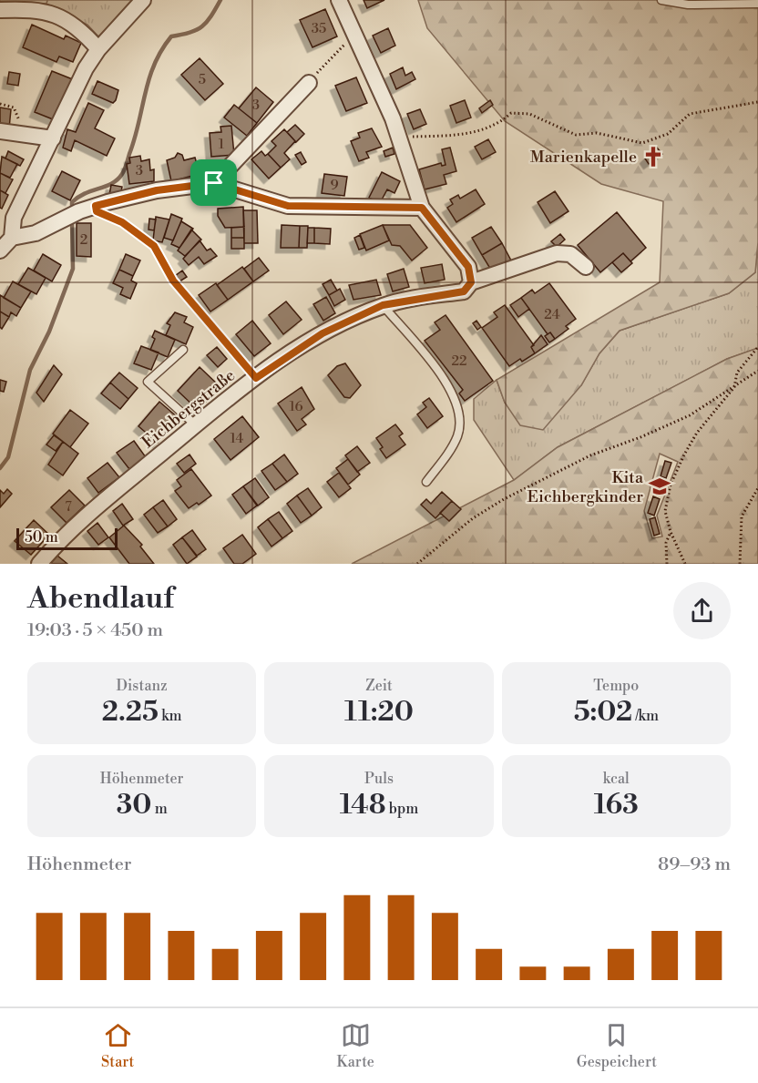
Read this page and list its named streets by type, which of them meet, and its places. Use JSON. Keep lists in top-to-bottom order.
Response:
{
  "streets": {
    "street": ["Eichbergstraße"]
  },
  "places": {
    "church": ["Marienkapelle"],
    "school or university": ["Kita Eichbergkinder"]
  },
  "house_numbers": [
    "35",
    "5",
    "3",
    "1",
    "3",
    "9",
    "2",
    "24",
    "22",
    "16",
    "14",
    "7"
  ],
  "scale_bar": "50 m",
  "page": {
    "scale": "50 m",
    "heading": ["Abendlauf", "19:03 · 5 × 450 m"],
    "stats": [
      ["Distanz", "2.25 km"],
      ["Zeit", "11:20"],
      ["Tempo", "5:02 /km"],
      ["Höhenmeter", "30 m"],
      ["Puls", "148 bpm"],
      ["kcal", "163"]
    ],
    "chart": ["Höhenmeter", "89–93 m"],
    "tabs": ["Start", "Karte", "Gespeichert"]
  }
}
